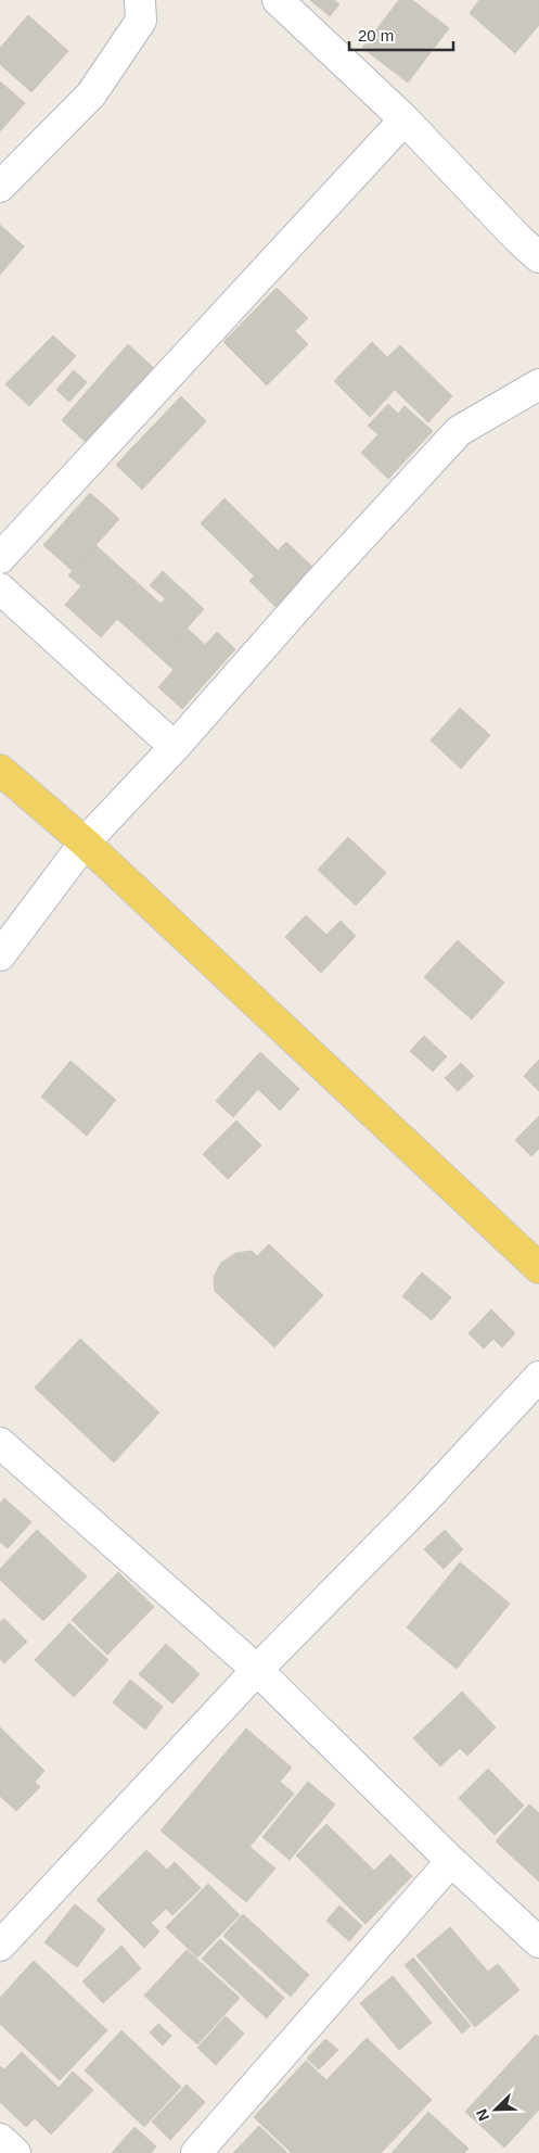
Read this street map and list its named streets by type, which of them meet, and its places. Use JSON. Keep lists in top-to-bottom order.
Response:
{
  "scale_bar": "20 m",
  "north": "bottom left"
}
